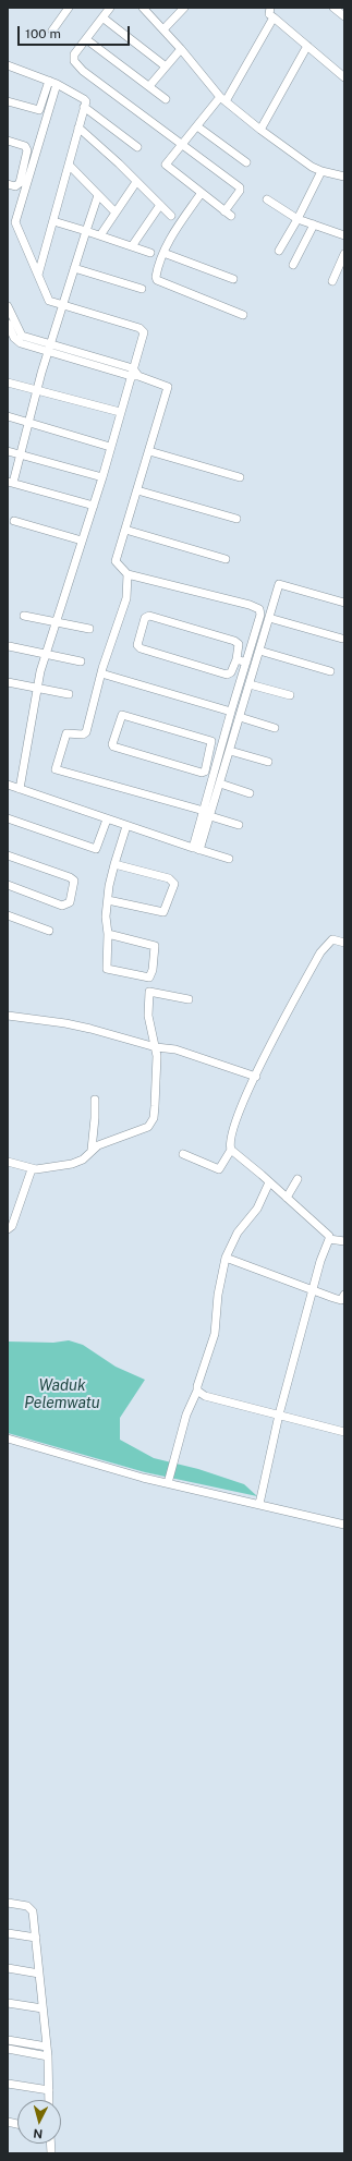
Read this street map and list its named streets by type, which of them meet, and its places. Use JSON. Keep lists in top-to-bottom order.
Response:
{
  "water": ["Waduk Pelemwatu"],
  "scale_bar": "100 m",
  "north": "bottom"
}
